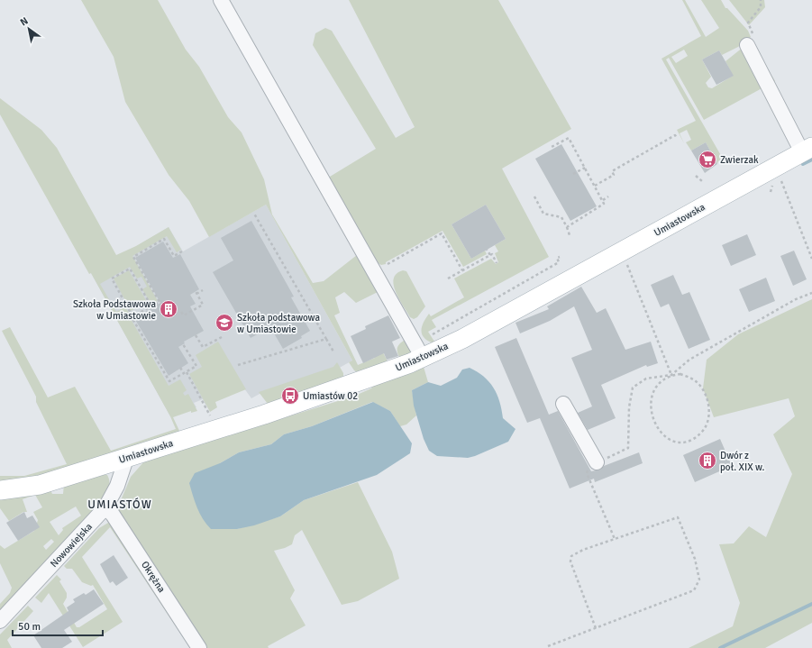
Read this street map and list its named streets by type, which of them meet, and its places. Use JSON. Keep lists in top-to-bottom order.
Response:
{
  "streets": {
    "main road": ["Umiastowska"],
    "street": ["Nowowiejska", "Okrężna"]
  },
  "crossings": [
    ["Umiastowska", "Nowowiejska"],
    ["Nowowiejska", "Okrężna"]
  ],
  "districts": ["UMIASTÓW"],
  "places": {
    "supermarket": ["Zwierzak"],
    "building": ["Szkoła Podstawowa w Umiastowie", "Dwór z poł. XIX w."],
    "school or university": ["Szkoła podstawowa w Umiastowie"],
    "bus stop": ["Umiastów 02"]
  },
  "scale_bar": "50 m",
  "north": "top left"
}
